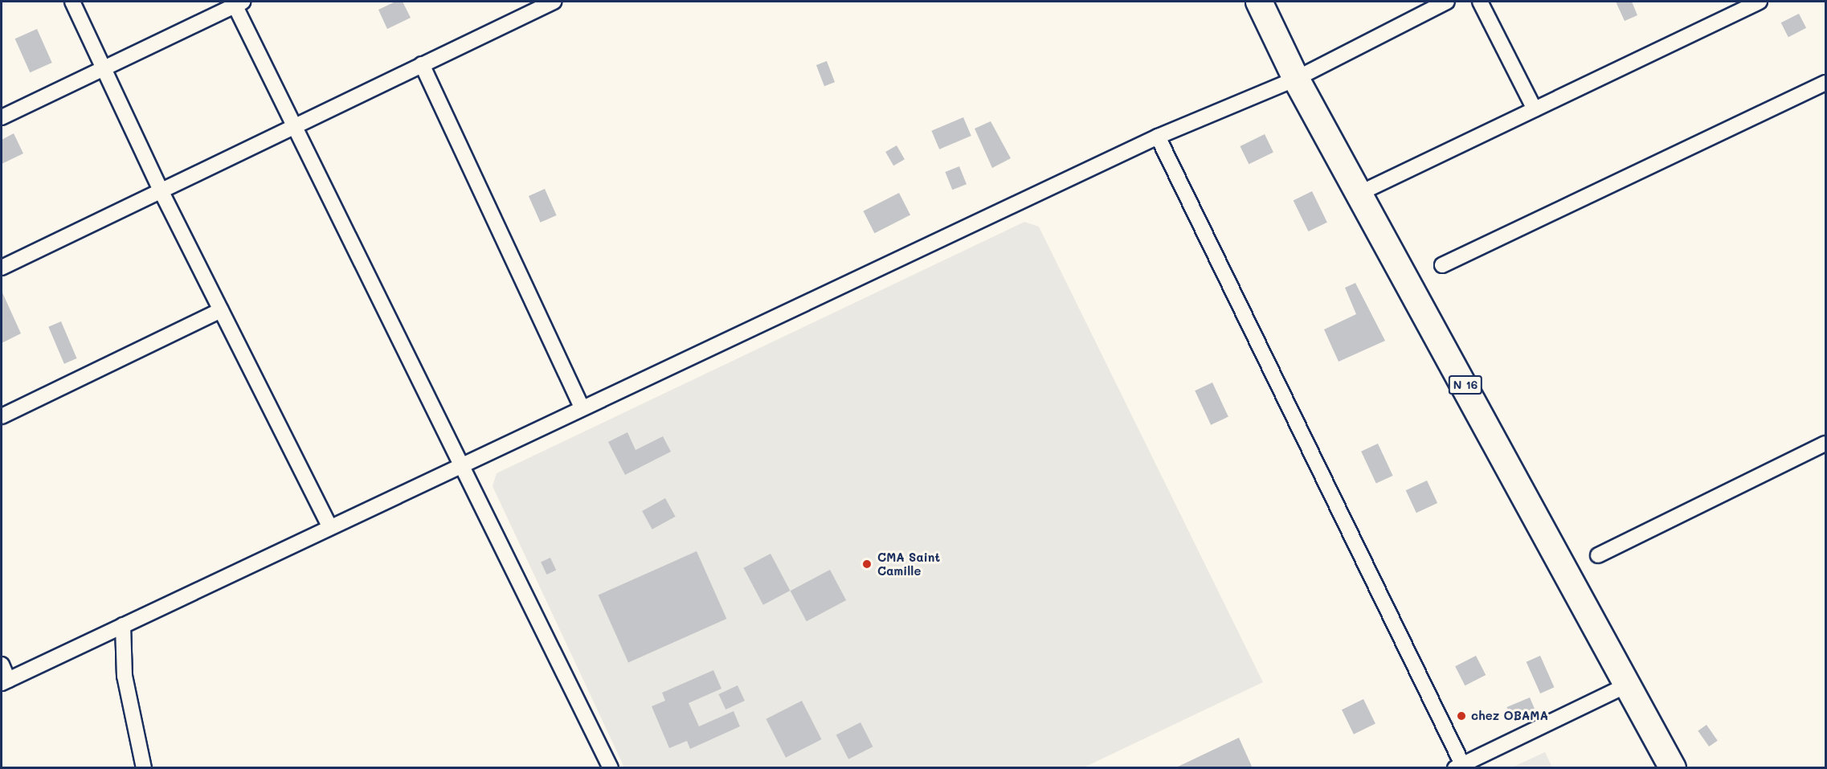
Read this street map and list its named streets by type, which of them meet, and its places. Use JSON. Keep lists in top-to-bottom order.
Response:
{
  "streets": {
    "highway": ["N 16"]
  },
  "places": ["CMA Saint Camille", "chez OBAMA"]
}
